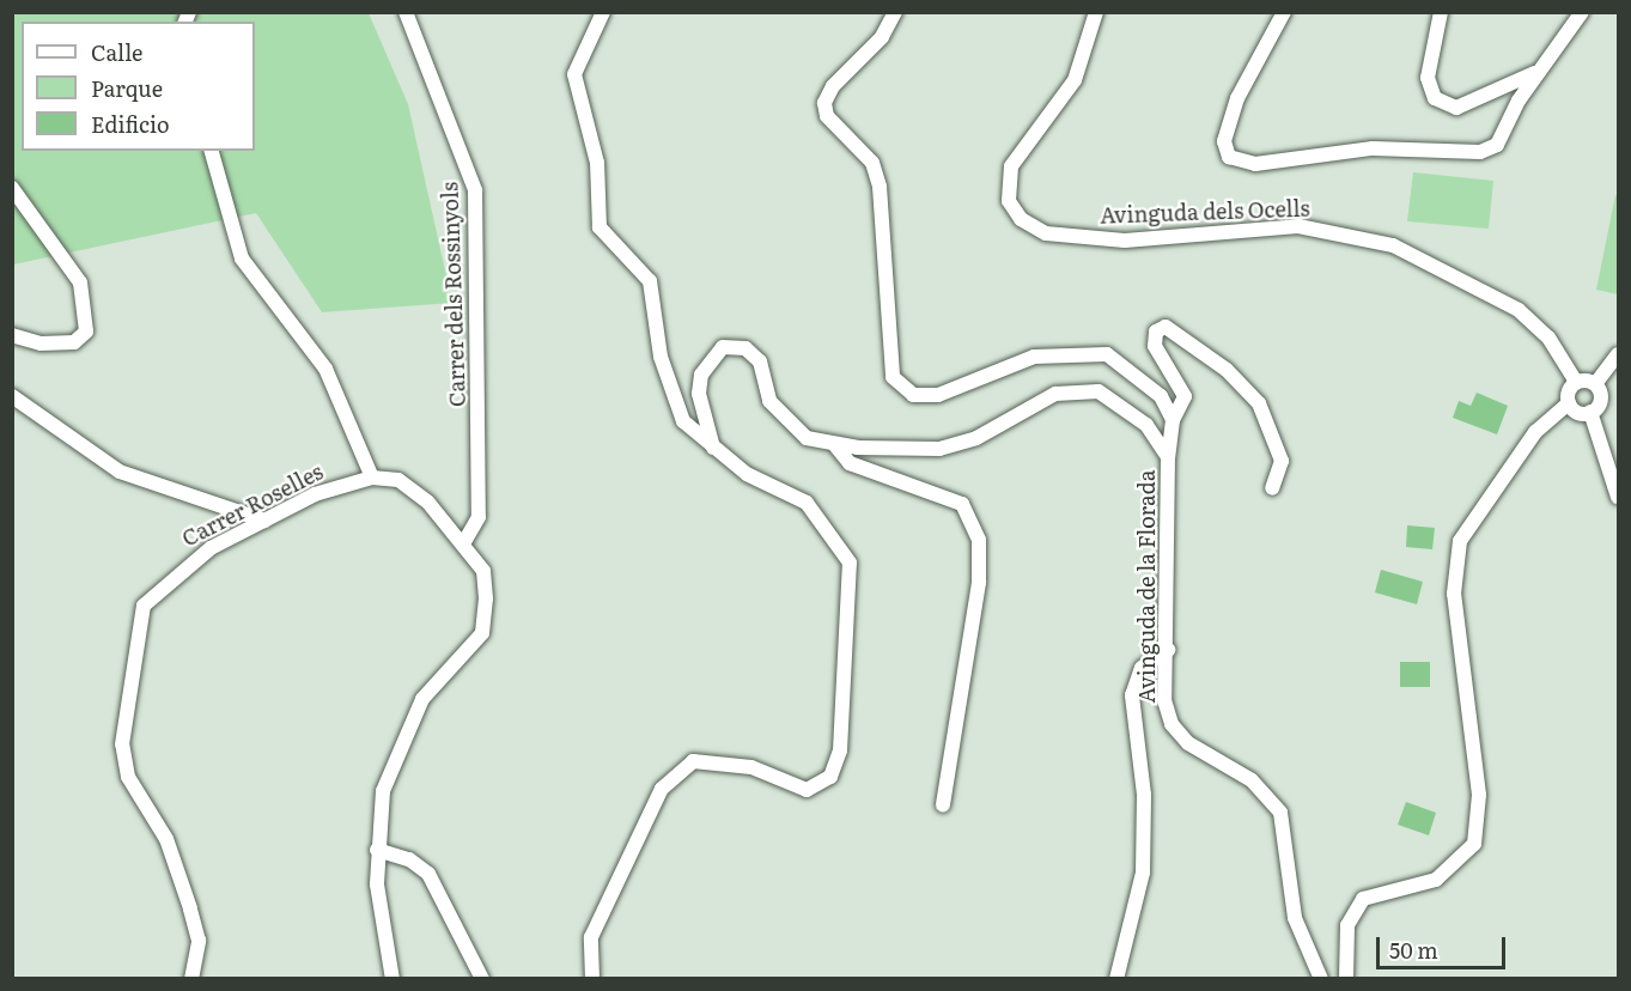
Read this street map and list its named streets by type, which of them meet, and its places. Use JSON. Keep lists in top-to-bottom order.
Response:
{
  "streets": {
    "street": [
      "Avinguda dels Ocells",
      "Carrer dels Rossinyols",
      "Carrer Roselles",
      "Avinguda de la Florada"
    ]
  },
  "legend": ["Calle", "Parque", "Edificio"],
  "scale_bar": "50 m"
}
